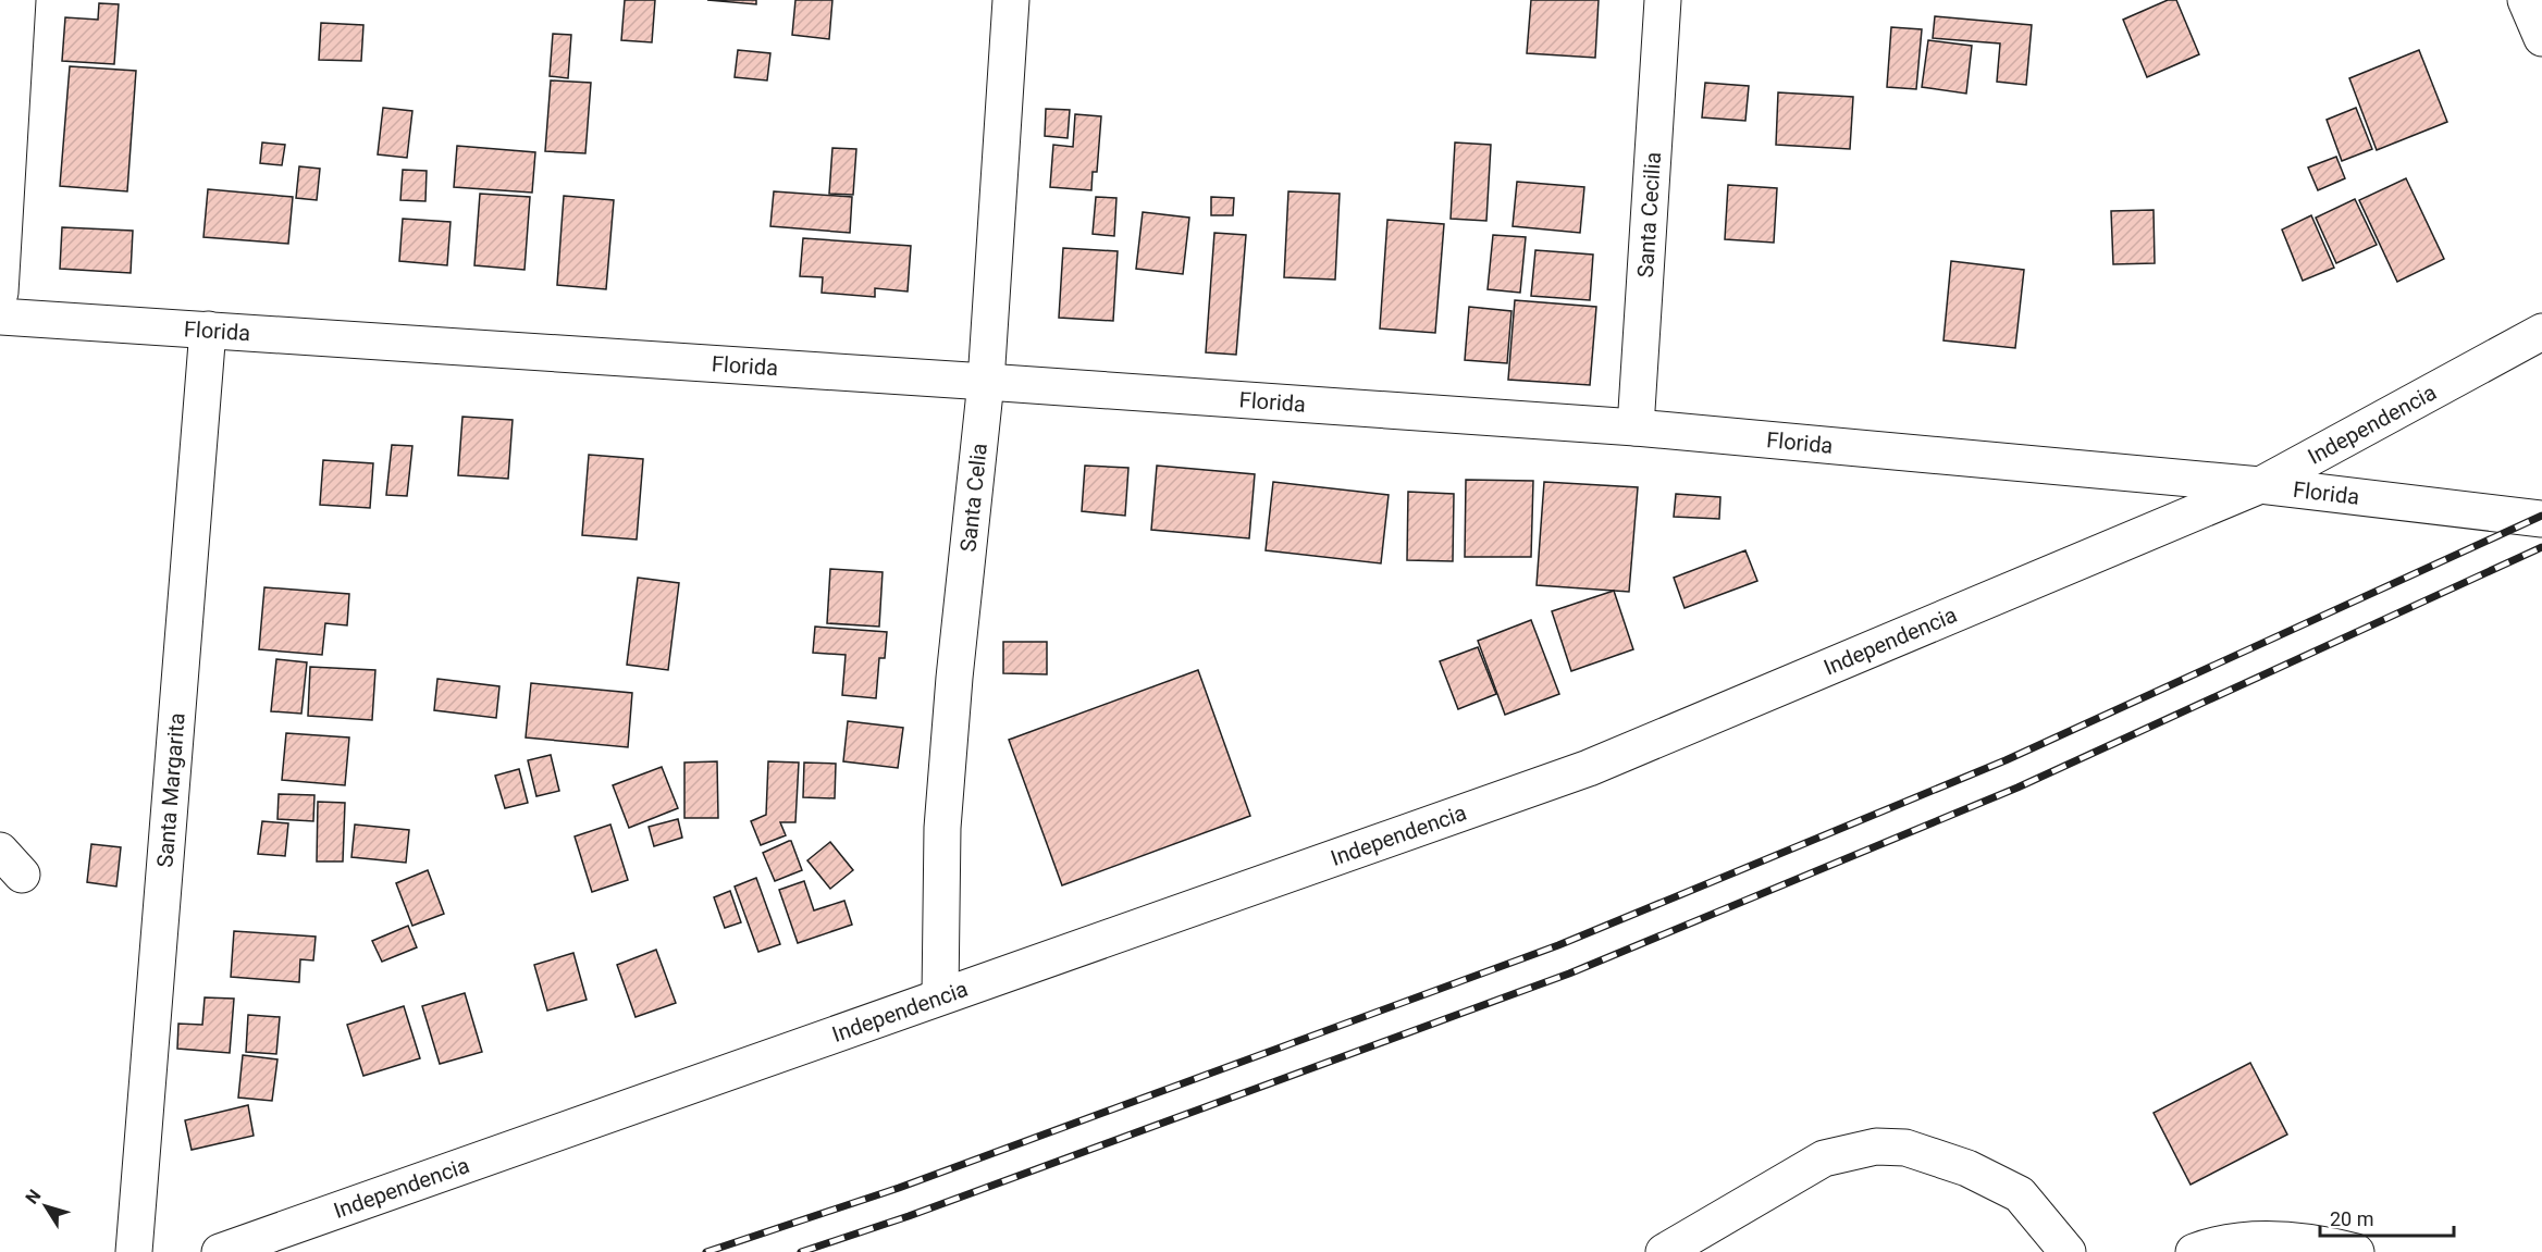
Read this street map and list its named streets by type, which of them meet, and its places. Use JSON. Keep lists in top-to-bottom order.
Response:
{
  "streets": {
    "street": [
      "Santa Cecilia",
      "Florida",
      "Independencia",
      "Santa Celia",
      "Santa Margarita"
    ]
  },
  "crossings": [
    ["Santa Cecilia", "Florida"],
    ["Florida", "Independencia"],
    ["Florida", "Santa Celia"],
    ["Florida", "Santa Margarita"],
    ["Independencia", "Santa Celia"]
  ],
  "scale_bar": "20 m",
  "north": "top left"
}
